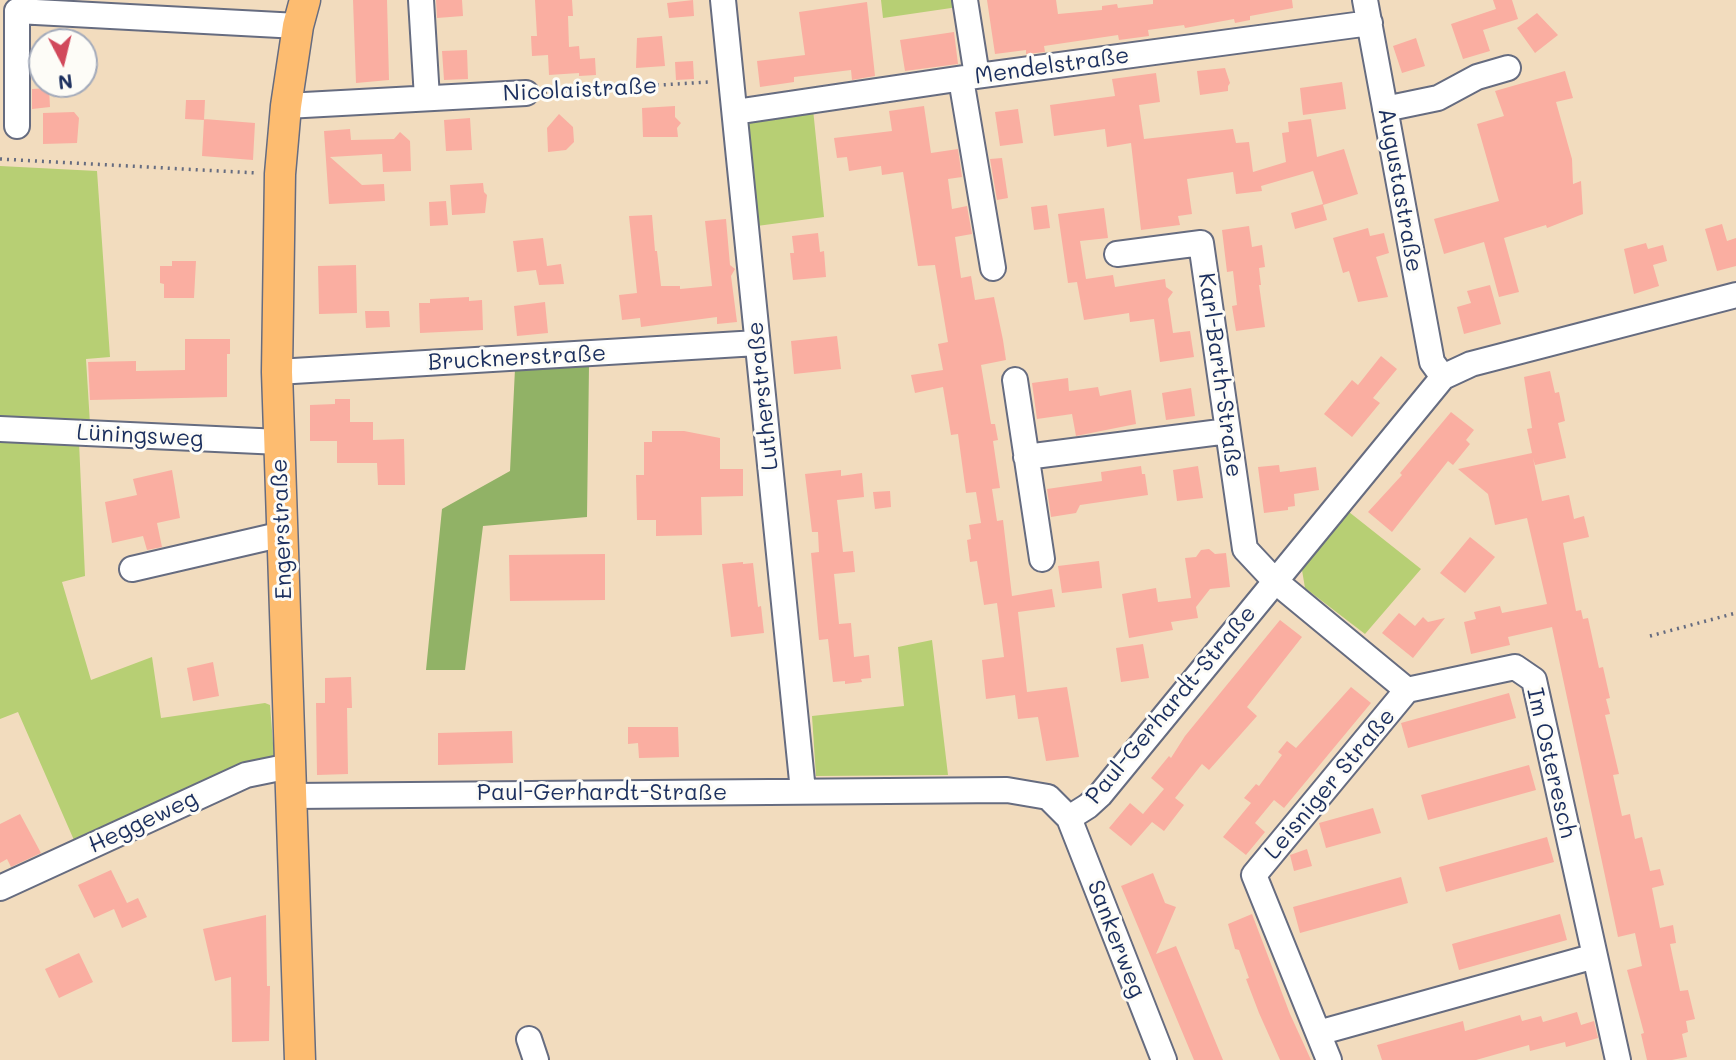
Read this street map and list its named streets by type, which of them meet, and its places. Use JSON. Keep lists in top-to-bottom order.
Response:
{
  "streets": {
    "main road": ["Engerstraße"],
    "street": [
      "Mendelstraße",
      "Nicolaistraße",
      "Augustastraße",
      "Brucknerstraße",
      "Karl-Barth-Straße",
      "Lutherstraße",
      "Lüningsweg",
      "Paul-Gerhardt-Straße",
      "Im Osteresch",
      "Leisniger Straße",
      "Heggeweg",
      "Sankerweg"
    ]
  },
  "crossings": [
    ["Mendelstraße", "Augustastraße"],
    ["Mendelstraße", "Lutherstraße"],
    ["Nicolaistraße", "Lutherstraße"],
    ["Nicolaistraße", "Engerstraße"],
    ["Augustastraße", "Paul-Gerhardt-Straße"],
    ["Brucknerstraße", "Lutherstraße"],
    ["Brucknerstraße", "Engerstraße"],
    ["Karl-Barth-Straße", "Paul-Gerhardt-Straße"],
    ["Lutherstraße", "Paul-Gerhardt-Straße"],
    ["Lüningsweg", "Engerstraße"],
    ["Engerstraße", "Paul-Gerhardt-Straße"],
    ["Engerstraße", "Heggeweg"],
    ["Paul-Gerhardt-Straße", "Sankerweg"],
    ["Im Osteresch", "Leisniger Straße"]
  ],
  "north": "bottom"
}
